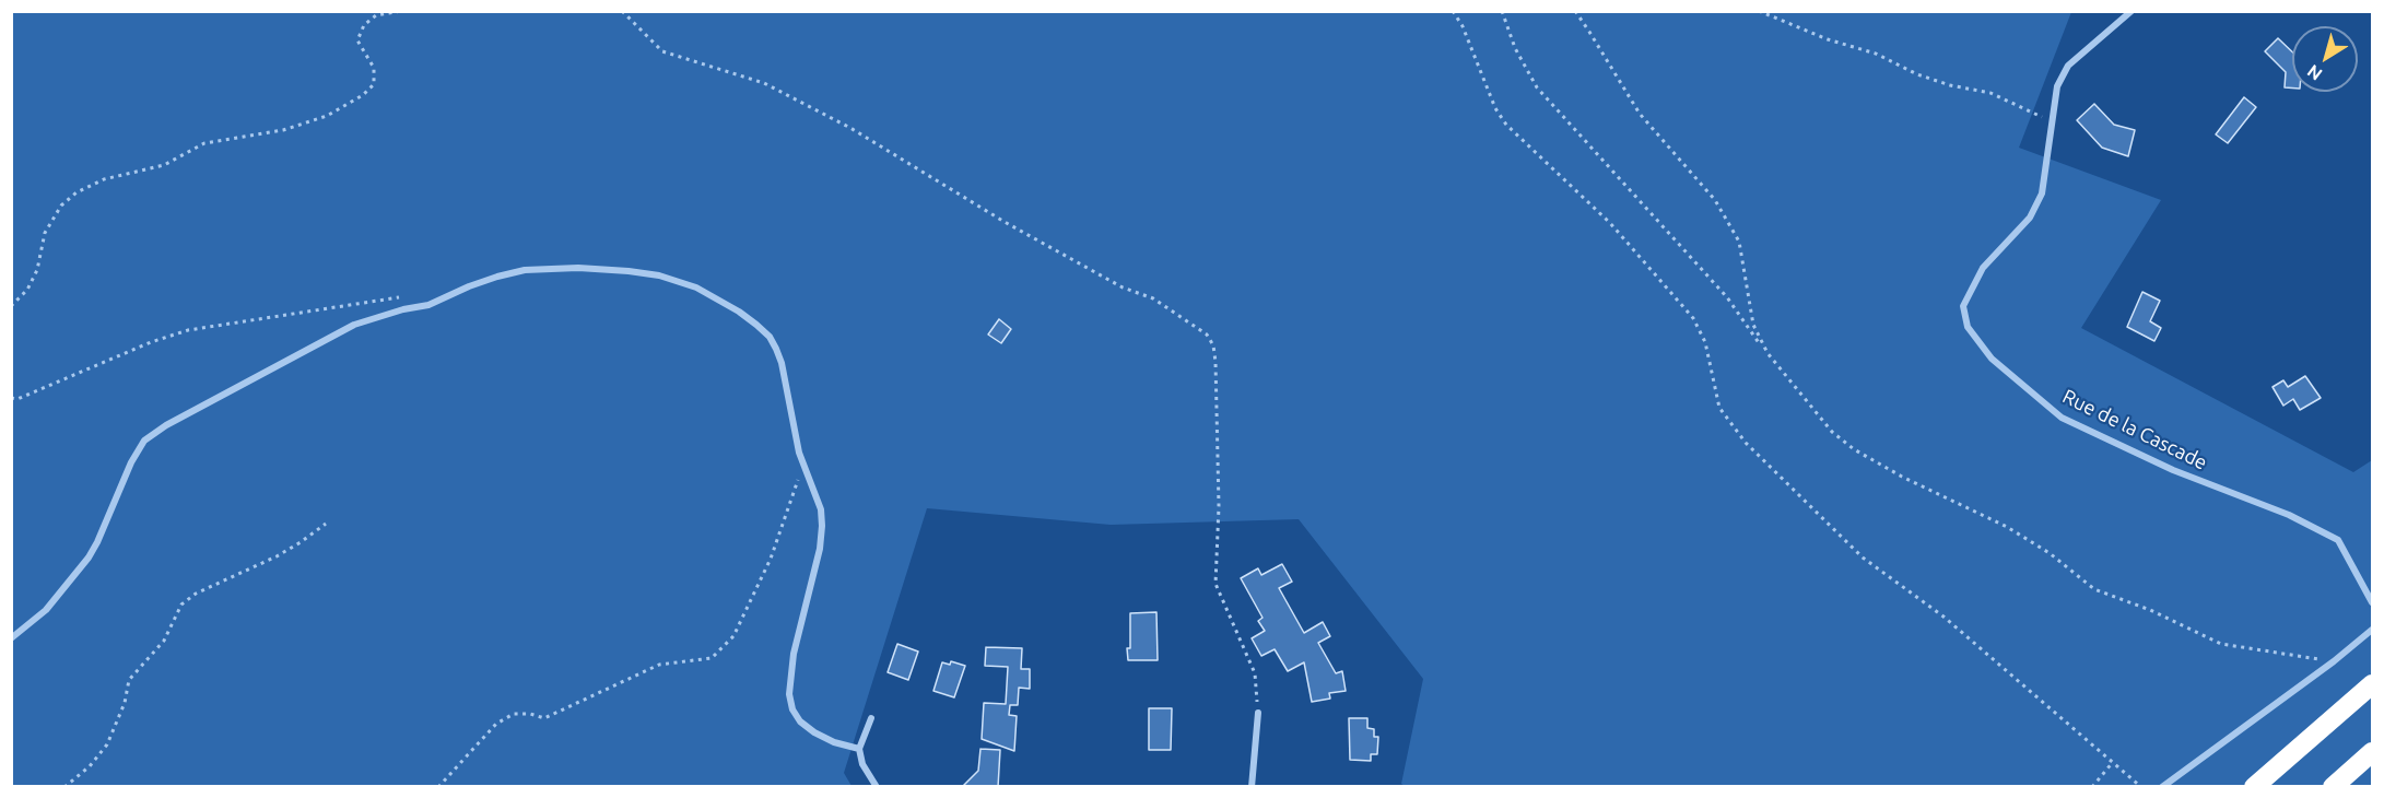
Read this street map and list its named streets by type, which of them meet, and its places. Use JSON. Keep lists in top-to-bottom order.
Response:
{
  "streets": {
    "street": ["Rue de la Cascade"]
  },
  "north": "bottom left"
}
